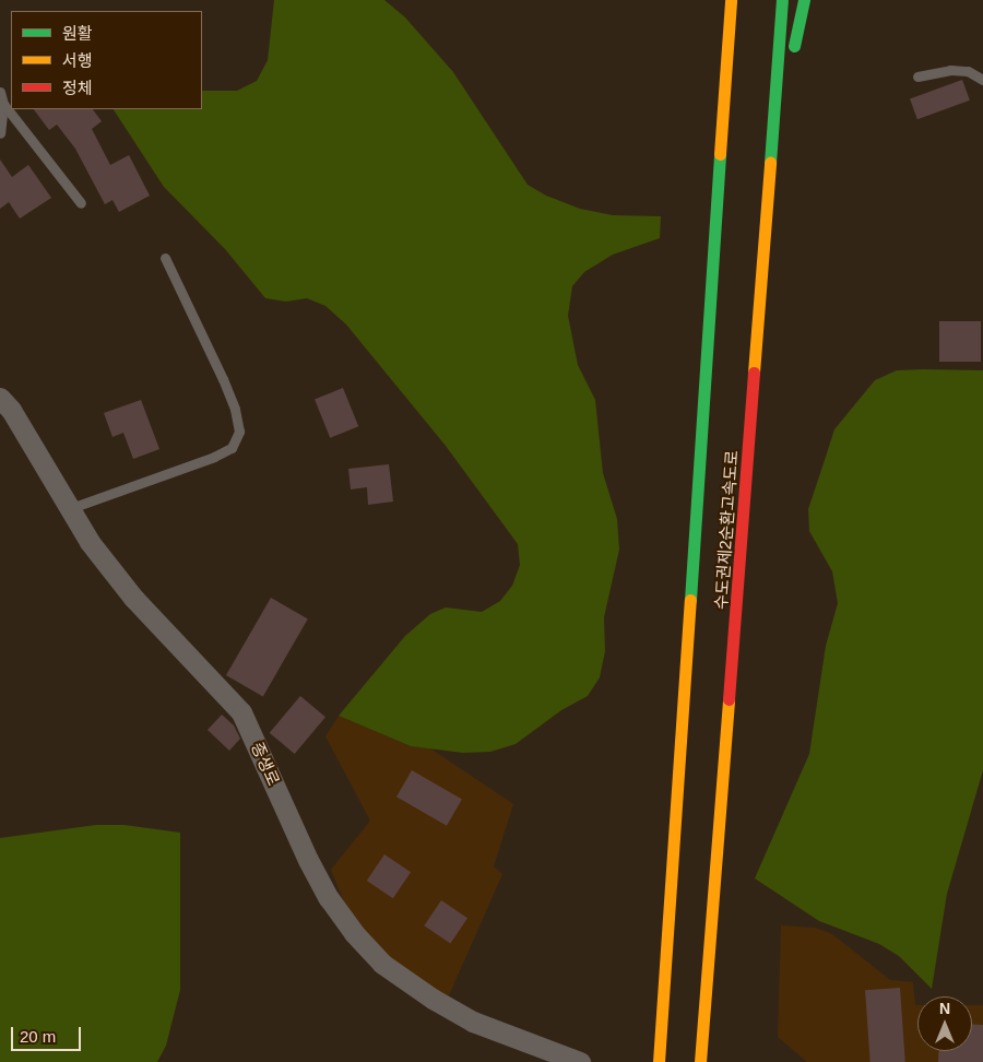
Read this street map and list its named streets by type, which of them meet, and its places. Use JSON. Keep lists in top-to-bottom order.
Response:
{
  "streets": {
    "highway": ["수도권제2순환고속도로"],
    "street": ["종생로"]
  },
  "legend": ["원활", "서행", "정체"],
  "scale_bar": "20 m",
  "north": "top"
}
